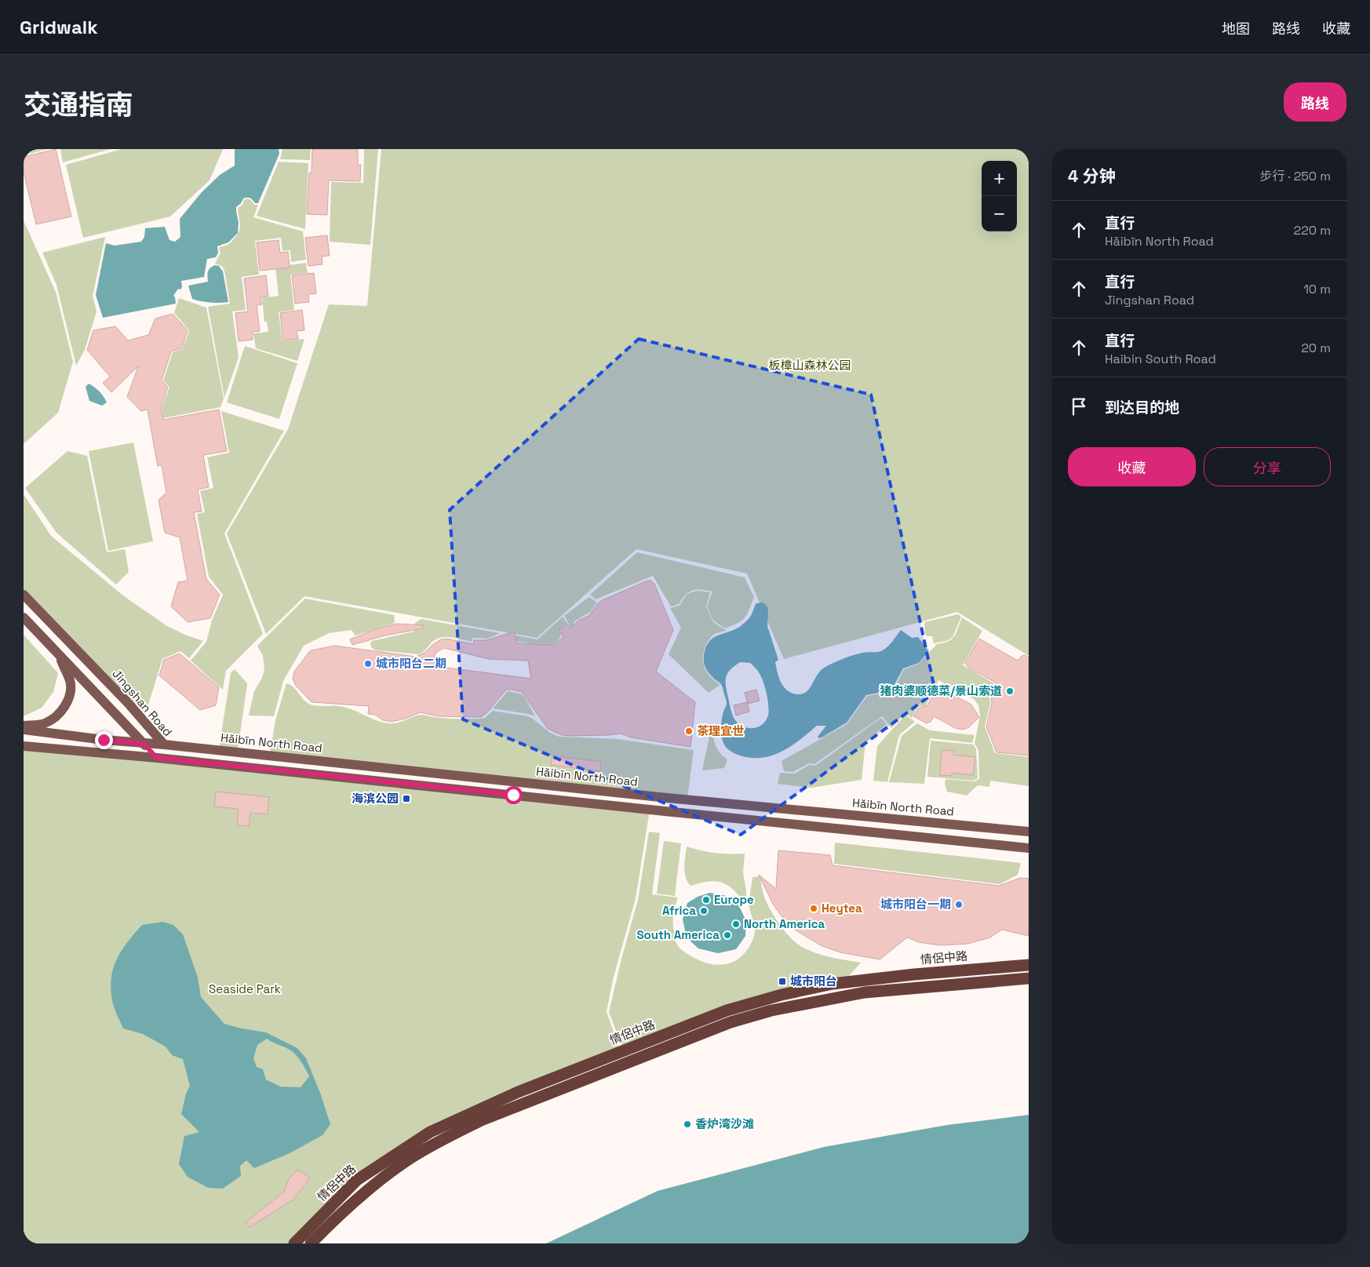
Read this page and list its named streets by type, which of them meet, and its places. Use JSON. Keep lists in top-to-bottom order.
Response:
{
  "streets": {
    "highway": ["情侶中路"],
    "main road": ["Jingshan Road", "Hǎibīn North Road"]
  },
  "crossings": [
    ["Jingshan Road", "Hǎibīn North Road"]
  ],
  "parks": ["板樟山森林公园", "Seaside Park"],
  "places": {
    "other": [
      "城市阳台二期",
      "猪肉婆顺德菜/景山索道",
      "茶理宜世",
      "Europe",
      "城市阳台一期",
      "Heytea",
      "Africa",
      "North America",
      "South America",
      "香炉湾沙滩"
    ],
    "transit": ["海滨公园", "城市阳台"]
  },
  "page": {
    "header": "Gridwalk",
    "nav": ["地图", "路线", "收藏"],
    "title": "交通指南",
    "buttons": [
      "路线",
      ["收藏", "分享"]
    ],
    "heading": ["4 分钟", "步行 · 250 m"],
    "map_buttons": ["+", "−"],
    "list": [
      ["直行", "Hǎibīn North Road", "220 m"],
      ["直行", "Jingshan Road", "10 m"],
      ["直行", "Haibin South Road", "20 m"],
      "到达目的地"
    ]
  }
}
